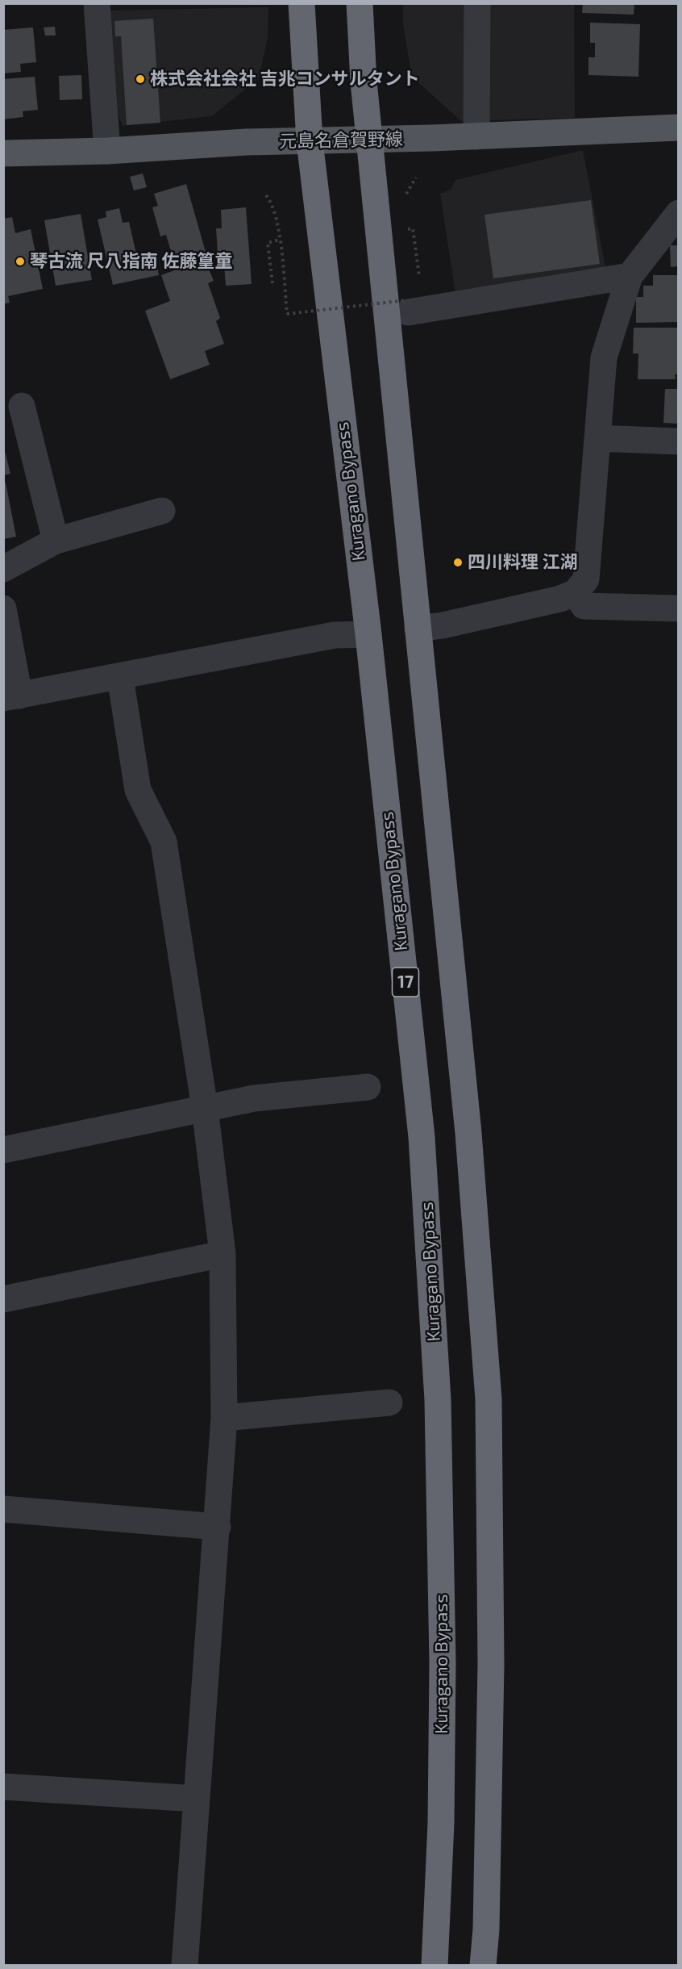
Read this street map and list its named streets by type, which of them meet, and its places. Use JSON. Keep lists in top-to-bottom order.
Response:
{
  "streets": {
    "highway": ["Kuragano Bypass", "17"],
    "main road": ["元島名倉賀野線"]
  },
  "crossings": [
    ["元島名倉賀野線", "Kuragano Bypass"]
  ],
  "places": ["株式会社会社 吉兆コンサルタント", "琴古流 尺八指南 佐藤篁童", "四川料理 江湖"]
}
